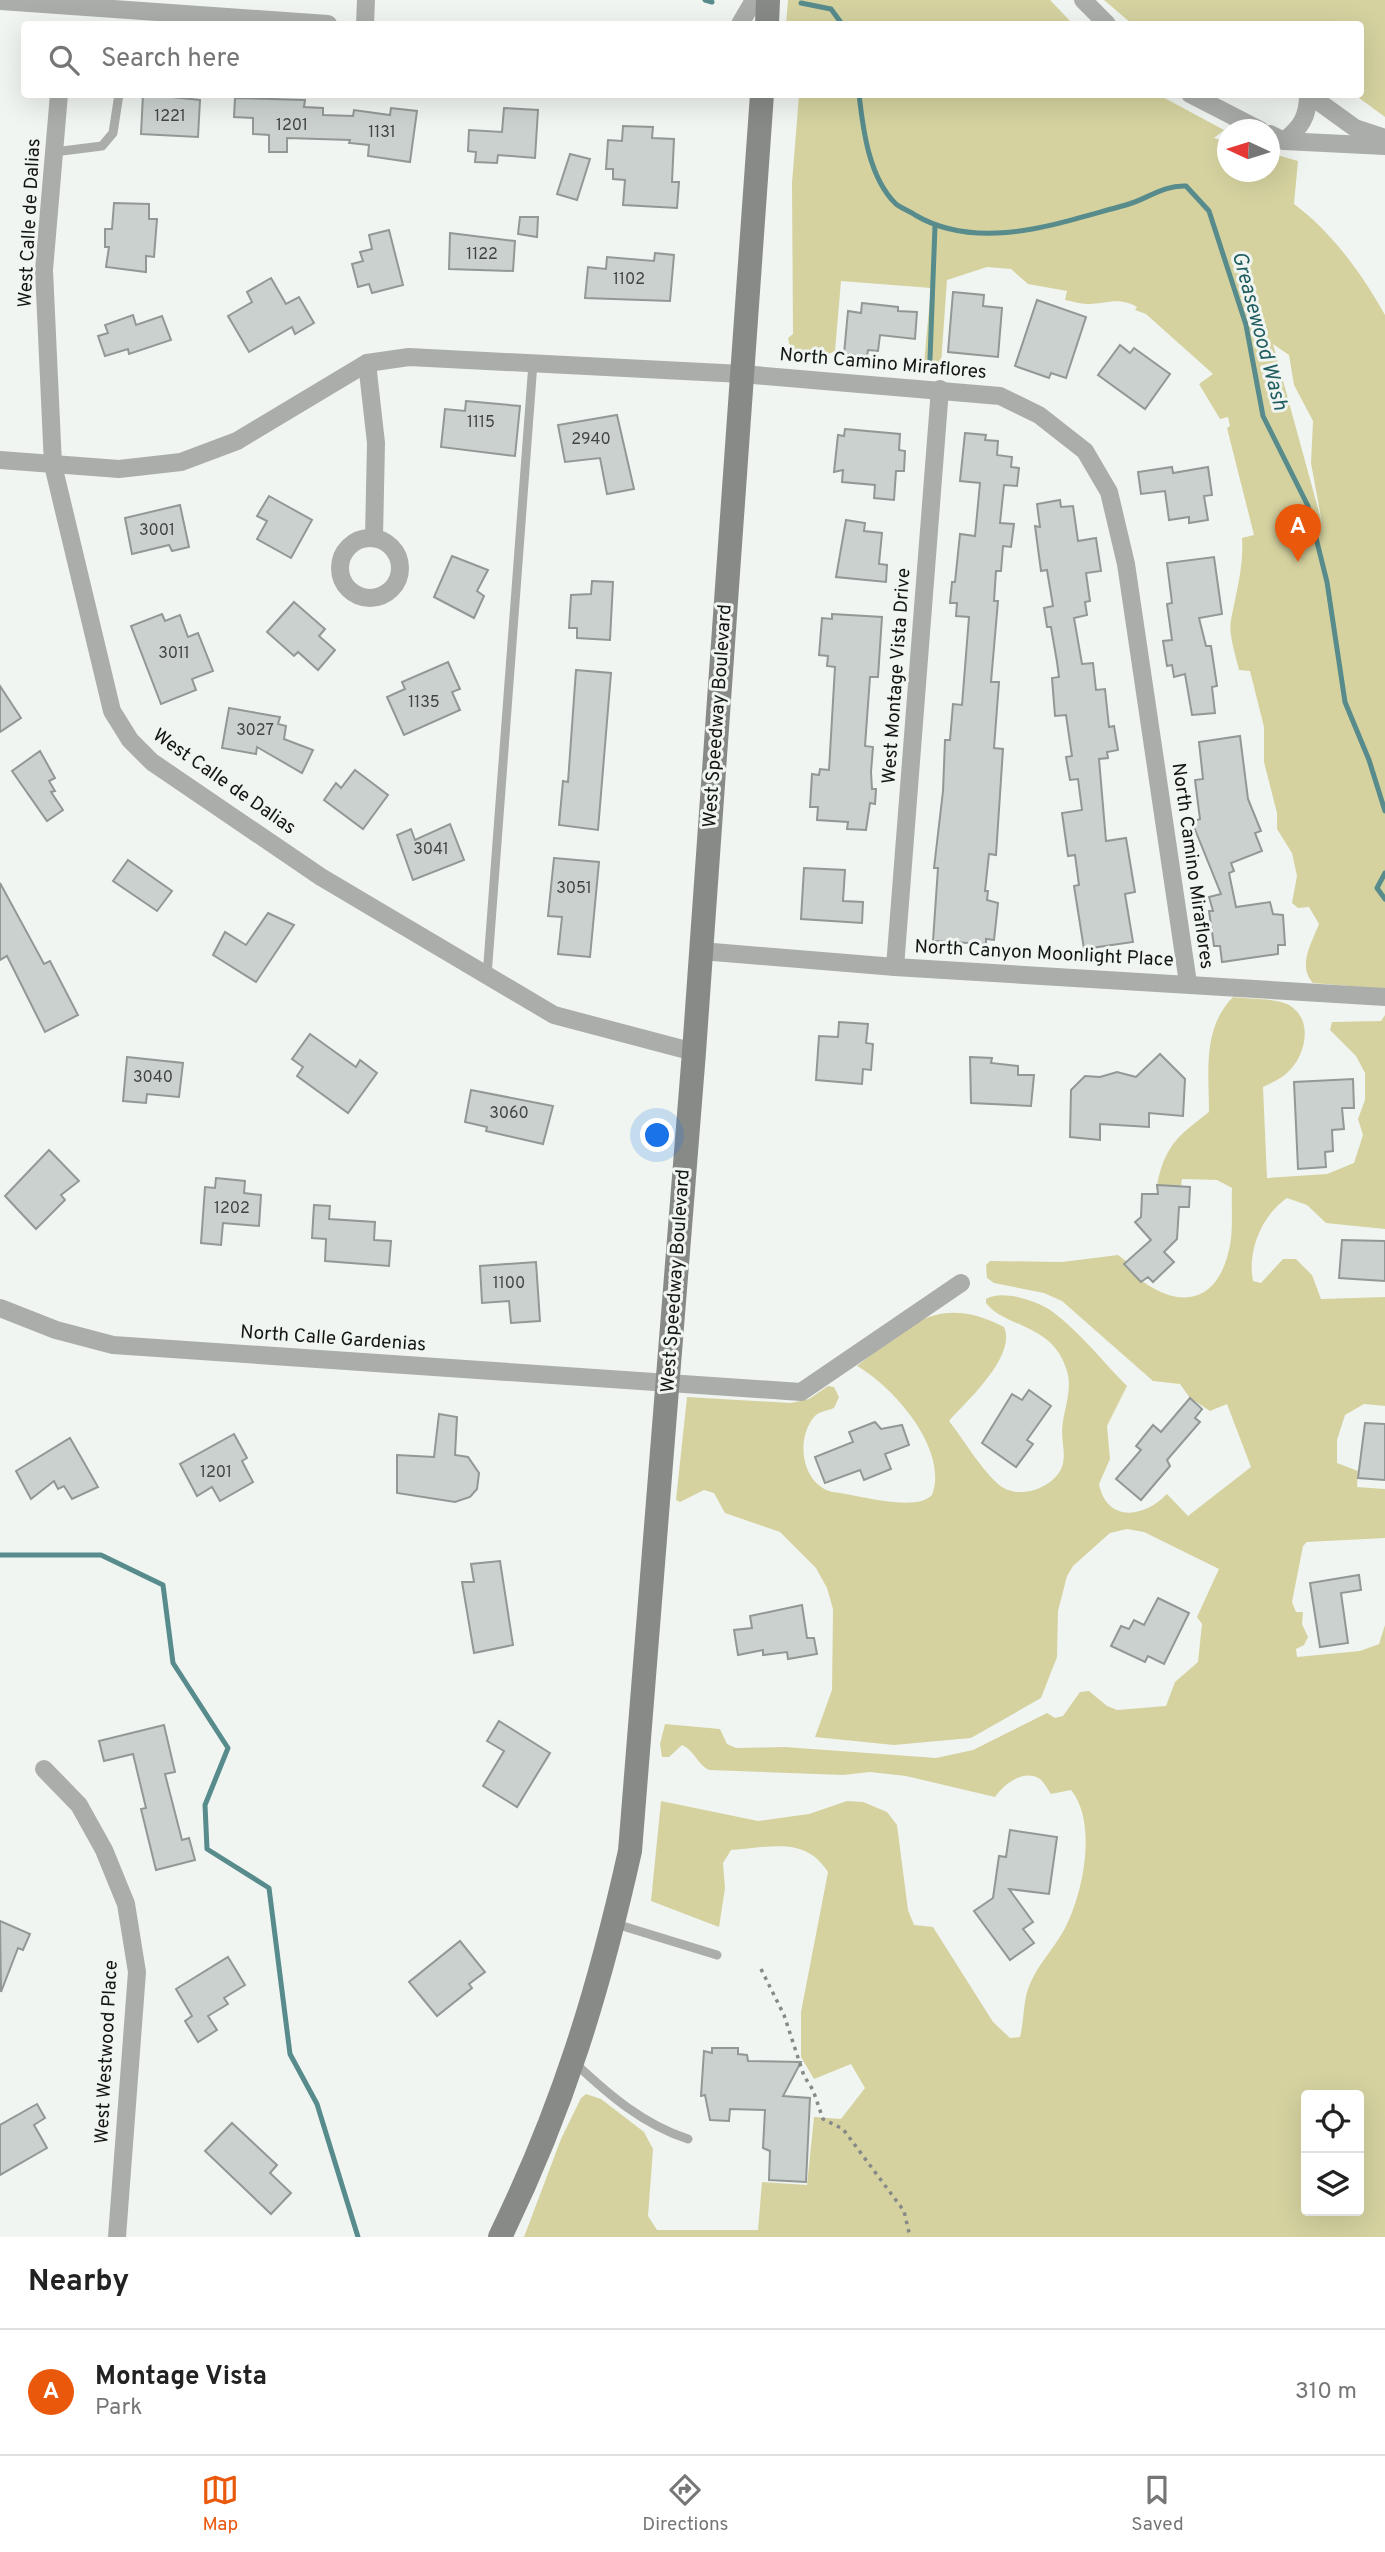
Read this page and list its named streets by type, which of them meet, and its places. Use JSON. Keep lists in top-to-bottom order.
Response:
{
  "streets": {
    "main road": ["West Speedway Boulevard"],
    "street": [
      "West Calle de Dalias",
      "North Camino Miraflores",
      "West Montage Vista Drive",
      "North Canyon Moonlight Place",
      "North Calle Gardenias",
      "West Westwood Place"
    ]
  },
  "crossings": [
    ["West Calle de Dalias", "North Camino Miraflores"],
    ["West Calle de Dalias", "West Speedway Boulevard"],
    ["North Camino Miraflores", "West Montage Vista Drive"],
    ["North Camino Miraflores", "West Speedway Boulevard"],
    ["North Camino Miraflores", "North Canyon Moonlight Place"],
    ["West Montage Vista Drive", "North Canyon Moonlight Place"],
    ["West Speedway Boulevard", "North Canyon Moonlight Place"],
    ["West Speedway Boulevard", "North Calle Gardenias"]
  ],
  "water": ["Greasewood Wash"],
  "house_numbers": [
    "1221",
    "1201",
    "1131",
    "1122",
    "1102",
    "1115",
    "2940",
    "3001",
    "3011",
    "1135",
    "3027",
    "3041",
    "3051",
    "3040",
    "3060",
    "1202",
    "1100",
    "1201"
  ],
  "north": "left",
  "page": {
    "search": "Search here",
    "pins": "A",
    "heading": "Nearby",
    "list": [
      {
        "mark": "A",
        "name": "Montage Vista",
        "note": "Park",
        "value": "310 m"
      }
    ],
    "nav": ["Map", "Directions", "Saved"]
  }
}
